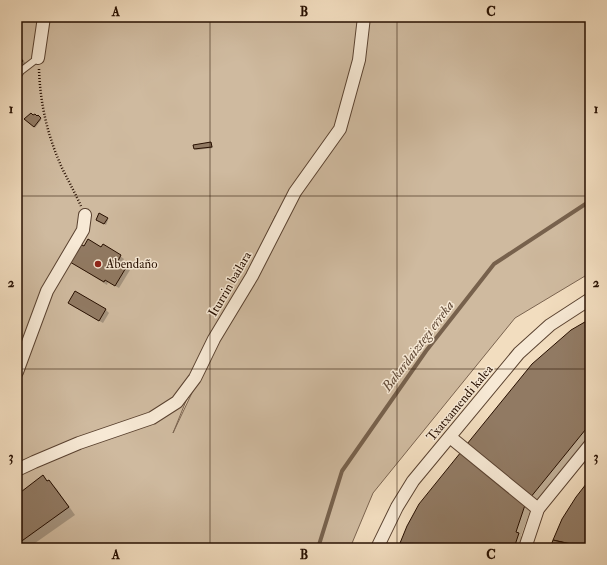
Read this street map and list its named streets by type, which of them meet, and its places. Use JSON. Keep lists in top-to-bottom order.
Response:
{
  "streets": {
    "street": ["Iturrin bailara", "Txatxamendi kalea"]
  },
  "water": ["Bakardaiztegi erreka"],
  "places": ["Abendaño"],
  "grid": {
    "columns": ["A", "B", "C"],
    "rows": ["1", "2", "3"]
  }
}
